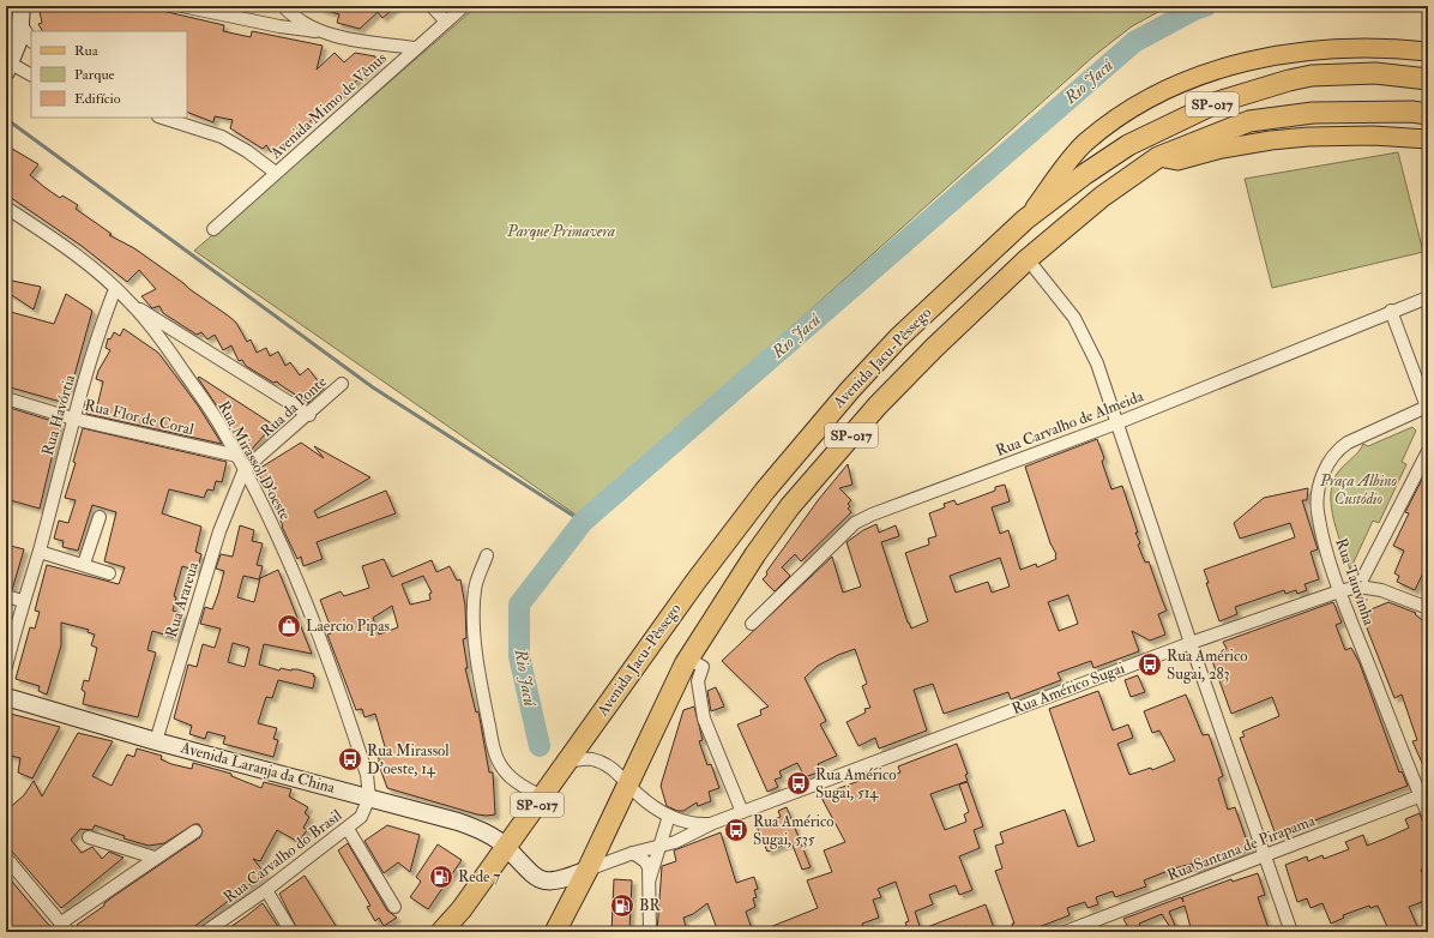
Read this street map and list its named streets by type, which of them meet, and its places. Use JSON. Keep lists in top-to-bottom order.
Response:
{
  "streets": {
    "highway": ["SP-017", "Avenida Jacu-Pêssego"],
    "street": [
      "Avenida Mimo de Vênus",
      "Rua da Ponte",
      "Rua Havórtia",
      "Rua Flor de Coral",
      "Rua Carvalho de Almeida",
      "Rua Mirassol D'oeste",
      "Rua Taiuvinha",
      "Rua Arareua",
      "Rua Américo Sugai",
      "Avenida Laranja da China",
      "Rua Santana de Pirapama",
      "Rua Carvalho do Brasil"
    ]
  },
  "crossings": [
    ["Avenida Jacu-Pêssego", "Rua Américo Sugai"],
    ["Avenida Jacu-Pêssego", "Avenida Laranja da China"],
    ["Rua da Ponte", "Rua Mirassol D'oeste"],
    ["Rua da Ponte", "Rua Arareua"],
    ["Rua Havórtia", "Rua Flor de Coral"],
    ["Rua Havórtia", "Rua Mirassol D'oeste"],
    ["Rua Flor de Coral", "Rua Mirassol D'oeste"],
    ["Rua Mirassol D'oeste", "Rua Arareua"],
    ["Rua Mirassol D'oeste", "Avenida Laranja da China"],
    ["Rua Mirassol D'oeste", "Rua Carvalho do Brasil"],
    ["Rua Taiuvinha", "Rua Américo Sugai"],
    ["Rua Taiuvinha", "Rua Santana de Pirapama"],
    ["Rua Arareua", "Avenida Laranja da China"],
    ["Rua Américo Sugai", "Avenida Laranja da China"],
    ["Avenida Laranja da China", "Rua Carvalho do Brasil"]
  ],
  "water": ["Rio Jacú"],
  "parks": ["Parque Primavera", "Praça Albino Custódio"],
  "places": {
    "shop": ["Laercio Pipas"],
    "bus stop": [
      "Rua Américo Sugai, 283",
      "Rua Mirassol D'oeste, 14",
      "Rua Américo Sugai, 514",
      "Rua Américo Sugai, 535"
    ],
    "fuel station": ["Rede 7", "BR"]
  },
  "legend": ["Rua", "Parque", "Edifício"]
}
